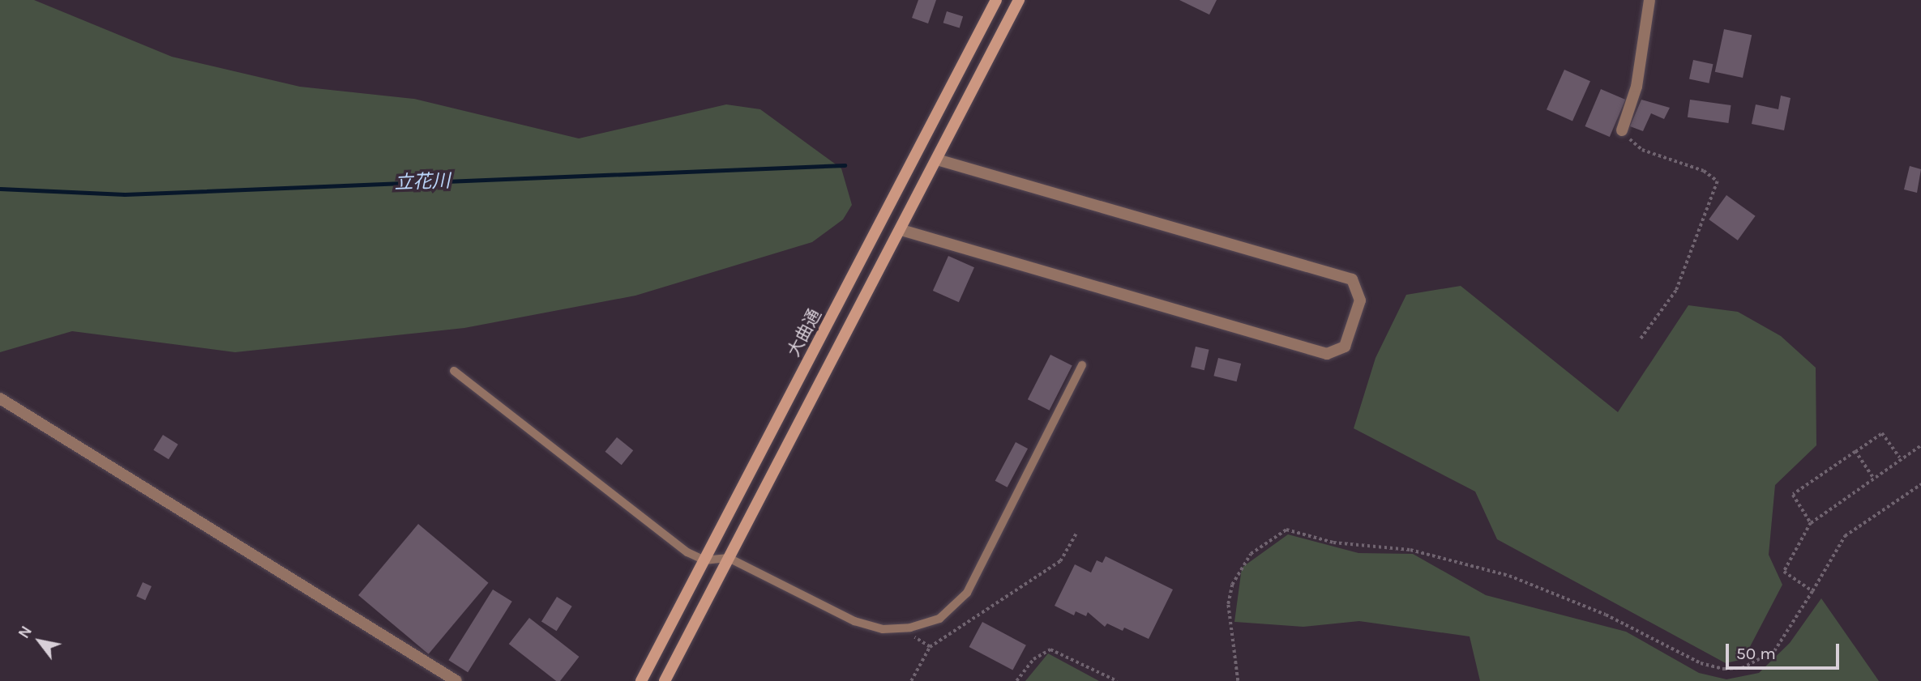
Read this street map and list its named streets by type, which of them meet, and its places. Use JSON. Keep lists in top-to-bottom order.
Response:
{
  "streets": {
    "main road": ["大曲通"]
  },
  "water": ["立花川"],
  "scale_bar": "50 m",
  "north": "top left"
}
